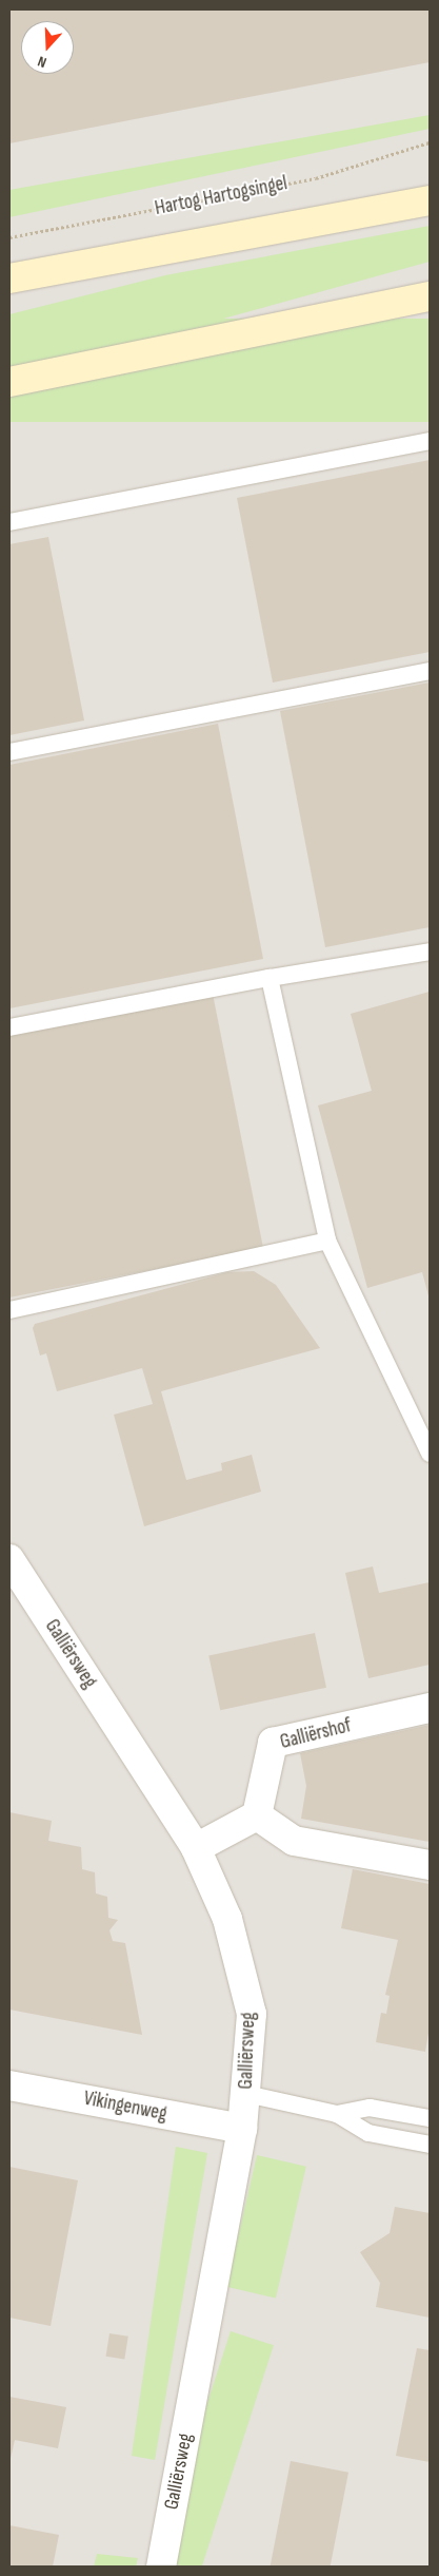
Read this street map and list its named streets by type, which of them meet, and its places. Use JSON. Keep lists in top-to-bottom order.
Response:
{
  "streets": {
    "street": [
      "Hartog Hartogsingel",
      "Galliërsweg",
      "Galliërshof",
      "Vikingenweg"
    ]
  },
  "crossings": [
    ["Galliërsweg", "Vikingenweg"]
  ],
  "north": "bottom"
}
